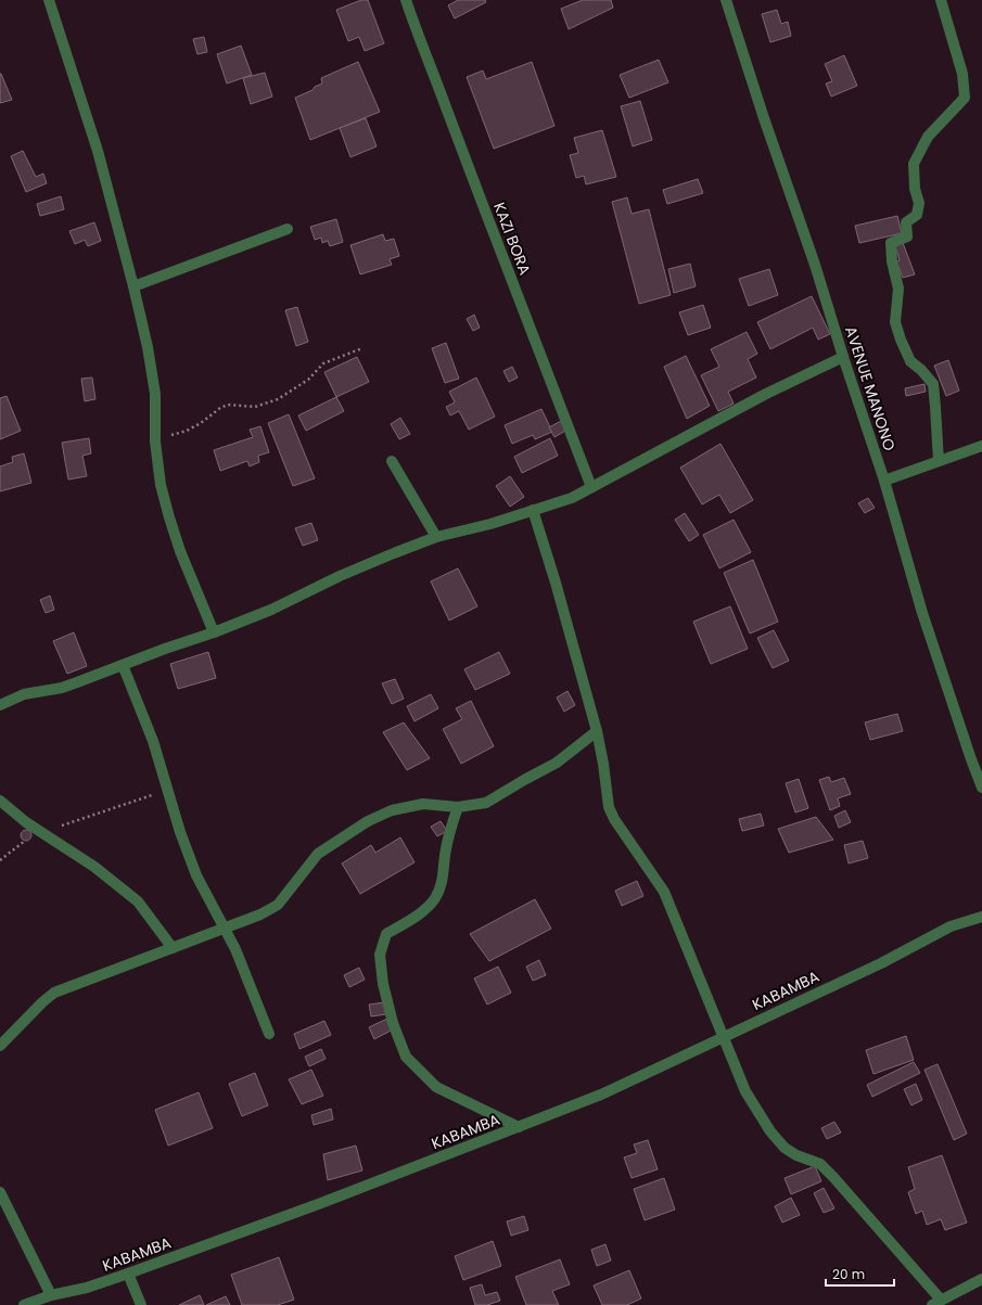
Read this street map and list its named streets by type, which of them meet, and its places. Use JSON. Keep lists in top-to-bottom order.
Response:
{
  "streets": {
    "street": ["KAZI BORA", "AVENUE MANONO", "KABAMBA"]
  },
  "scale_bar": "20 m"
}
